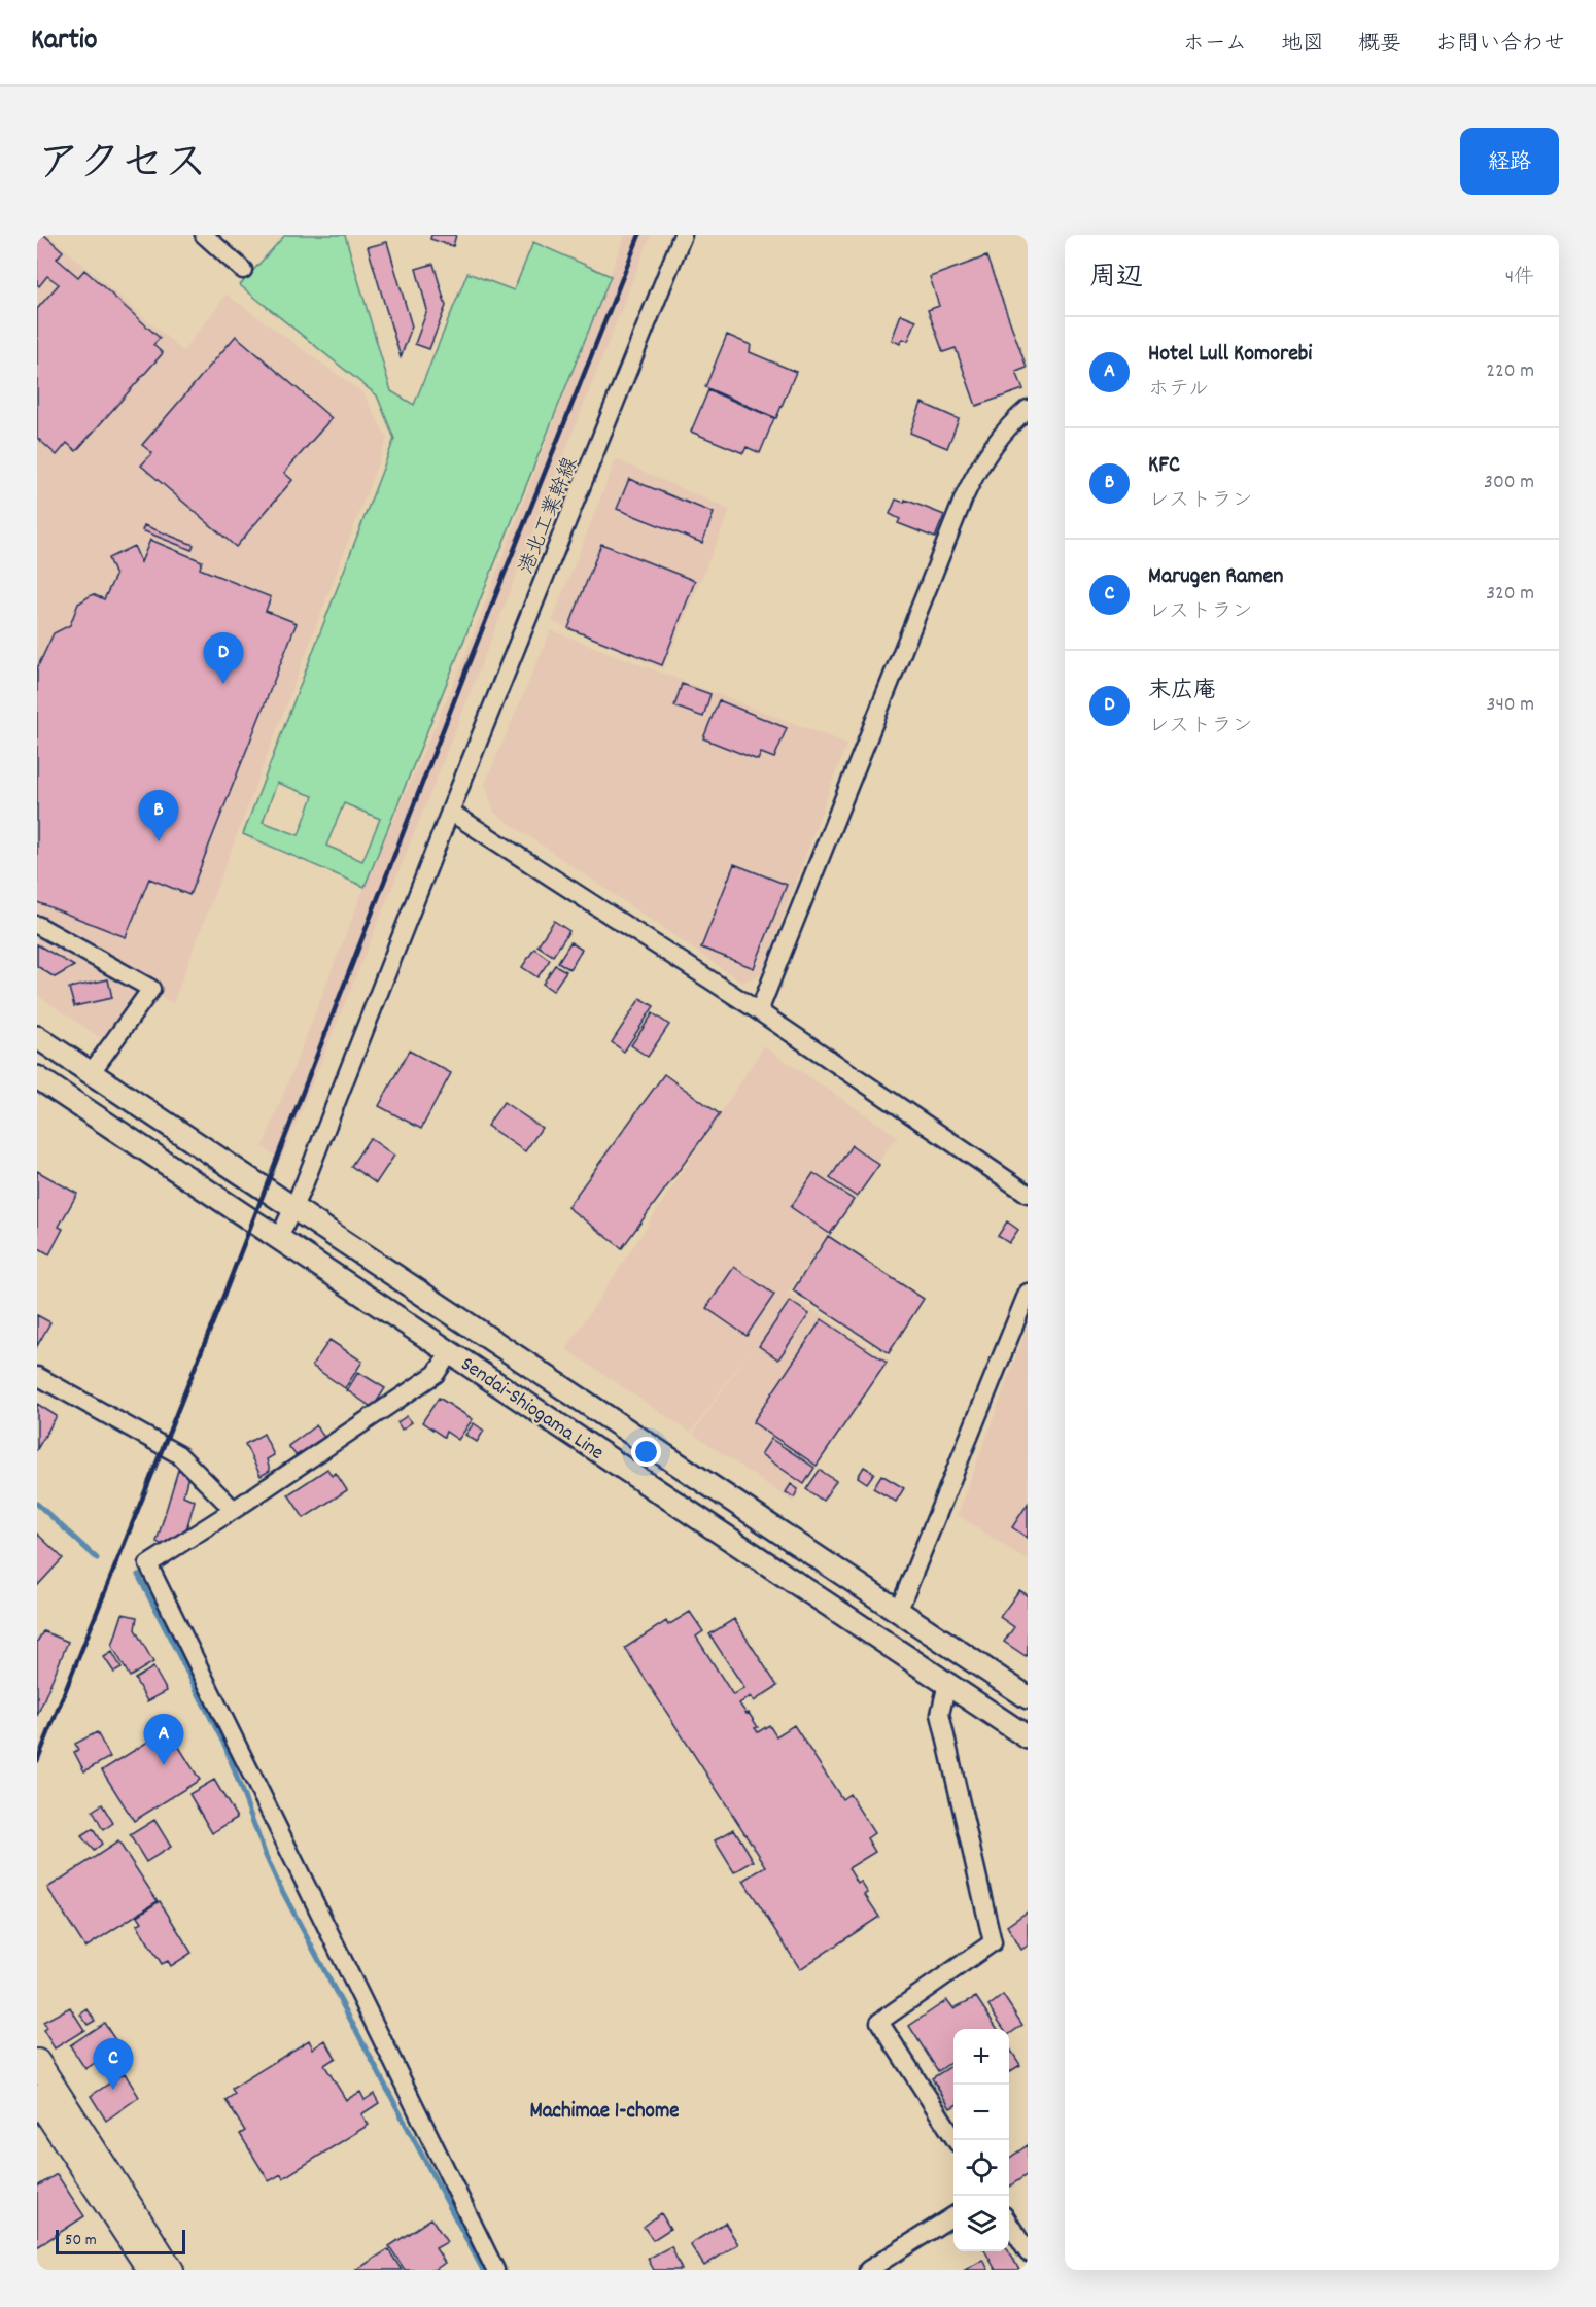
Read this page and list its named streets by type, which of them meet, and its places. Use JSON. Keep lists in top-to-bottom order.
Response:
{
  "streets": {
    "main road": ["Sendai-Shiogama Line"],
    "street": ["港北工業幹線"]
  },
  "crossings": [
    ["港北工業幹線", "Sendai-Shiogama Line"]
  ],
  "districts": ["Machimae 1-chome"],
  "scale_bar": "50 m",
  "page": {
    "header": "Kartio",
    "nav": [
      "ホーム",
      "地図",
      "概要",
      "お問い合わせ"
    ],
    "title": "アクセス",
    "buttons": "経路",
    "heading": ["周辺", "4件"],
    "list": [
      {
        "mark": "A",
        "name": "Hotel Lull Komorebi",
        "note": "ホテル",
        "value": "220 m"
      },
      {
        "mark": "B",
        "name": "KFC",
        "note": "レストラン",
        "value": "300 m"
      },
      {
        "mark": "C",
        "name": "Marugen Ramen",
        "note": "レストラン",
        "value": "320 m"
      },
      {
        "mark": "D",
        "name": "末広庵",
        "note": "レストラン",
        "value": "340 m"
      }
    ],
    "pins": [
      "D",
      "B",
      "A",
      "C"
    ],
    "map_buttons": ["+", "−"],
    "scale": "50 m"
  }
}
